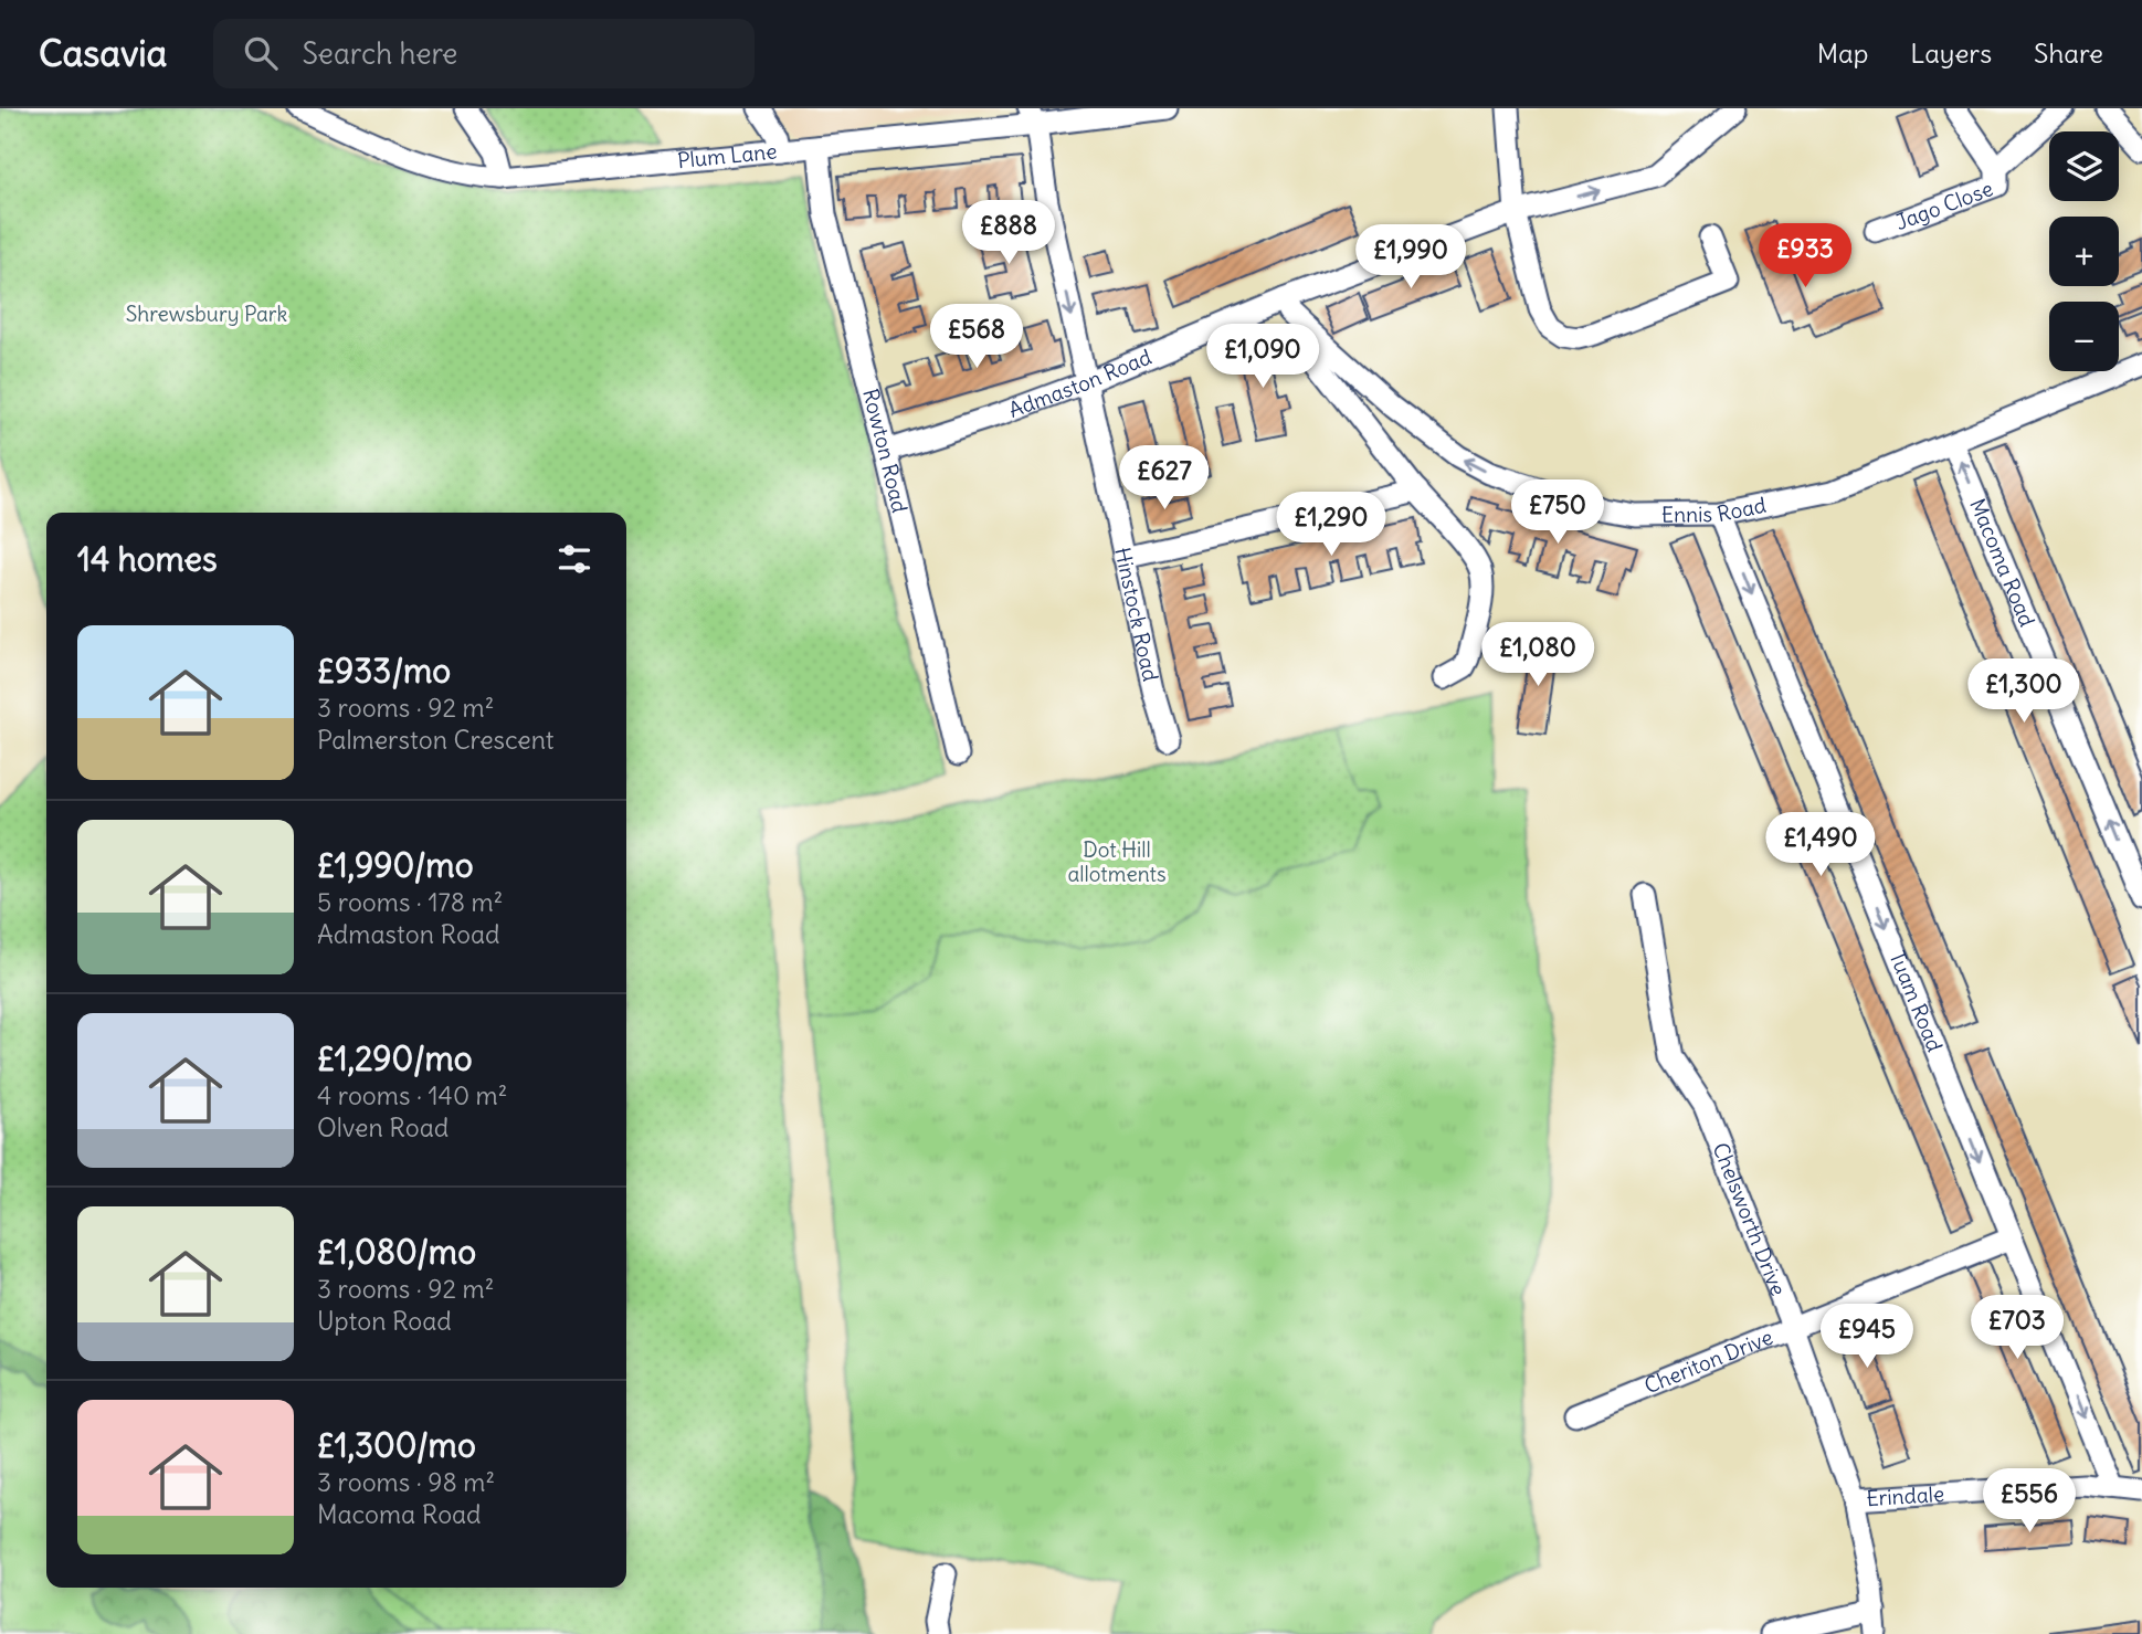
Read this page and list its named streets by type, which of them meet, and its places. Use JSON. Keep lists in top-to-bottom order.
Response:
{
  "streets": {
    "street": [
      "Plum Lane",
      "Jago Close",
      "Admaston Road",
      "Rowton Road",
      "Ennis Road",
      "Macoma Road",
      "Hinstock Road",
      "Tuam Road",
      "Chelsworth Drive",
      "Cheriton Drive",
      "Erindale"
    ]
  },
  "crossings": [
    ["Plum Lane", "Rowton Road"],
    ["Plum Lane", "Hinstock Road"],
    ["Admaston Road", "Rowton Road"],
    ["Admaston Road", "Ennis Road"],
    ["Admaston Road", "Hinstock Road"],
    ["Ennis Road", "Macoma Road"],
    ["Ennis Road", "Tuam Road"],
    ["Tuam Road", "Cheriton Drive"],
    ["Tuam Road", "Erindale"],
    ["Chelsworth Drive", "Cheriton Drive"],
    ["Chelsworth Drive", "Erindale"]
  ],
  "one_way": [
    "Ennis Road",
    "Macoma Road",
    "Hinstock Road",
    "Tuam Road"
  ],
  "parks": ["Shrewsbury Park", "Dot Hill allotments"],
  "page": {
    "header": "Casavia",
    "search": "Search here",
    "nav": ["Map", "Layers", "Share"],
    "map_buttons": ["+", "−"],
    "price": [
      "£888",
      "£933",
      "£1,990",
      "£568",
      "£1,090",
      "£627",
      "£750",
      "£1,290",
      "£1,080",
      "£1,300",
      "£1,490",
      "£703",
      "£945",
      "£556"
    ],
    "heading": "14 homes",
    "list": [
      {
        "name": "£933/mo",
        "note": "3 rooms · 92 m² · Palmerston Crescent"
      },
      {
        "name": "£1,990/mo",
        "note": "5 rooms · 178 m² · Admaston Road"
      },
      {
        "name": "£1,290/mo",
        "note": "4 rooms · 140 m² · Olven Road"
      },
      {
        "name": "£1,080/mo",
        "note": "3 rooms · 92 m² · Upton Road"
      },
      {
        "name": "£1,300/mo",
        "note": "3 rooms · 98 m² · Macoma Road"
      }
    ]
  }
}
